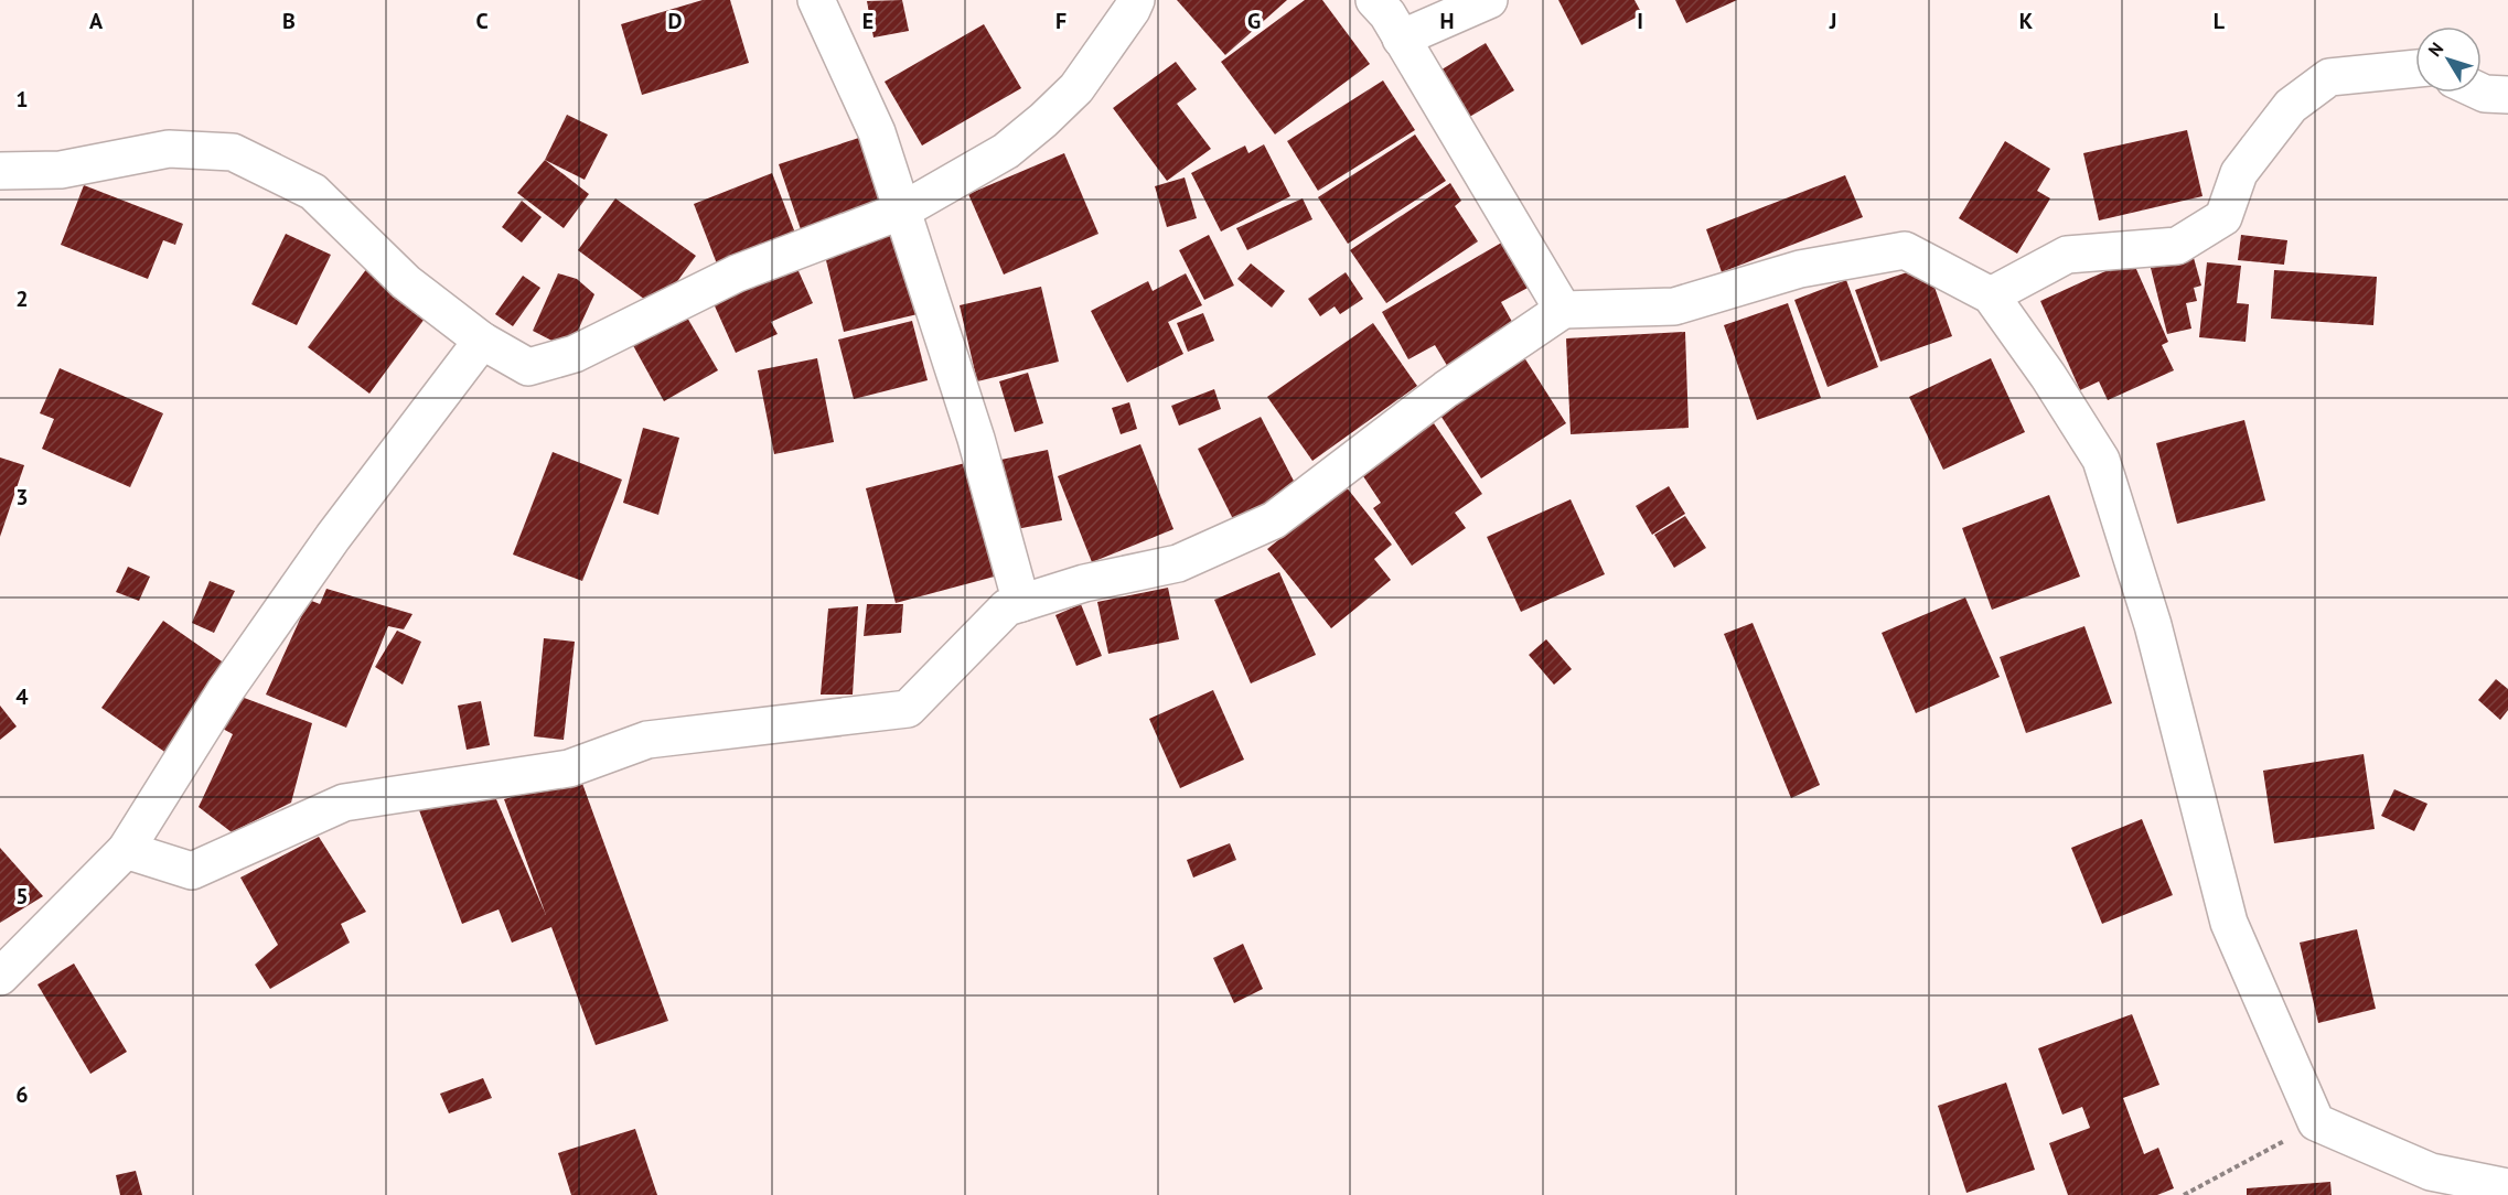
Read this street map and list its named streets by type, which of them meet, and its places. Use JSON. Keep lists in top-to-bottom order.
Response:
{
  "north": "top left",
  "grid": {
    "columns": [
      "A",
      "B",
      "C",
      "D",
      "E",
      "F",
      "G",
      "H",
      "I",
      "J",
      "K",
      "L"
    ],
    "rows": [
      "1",
      "2",
      "3",
      "4",
      "5",
      "6"
    ]
  }
}
